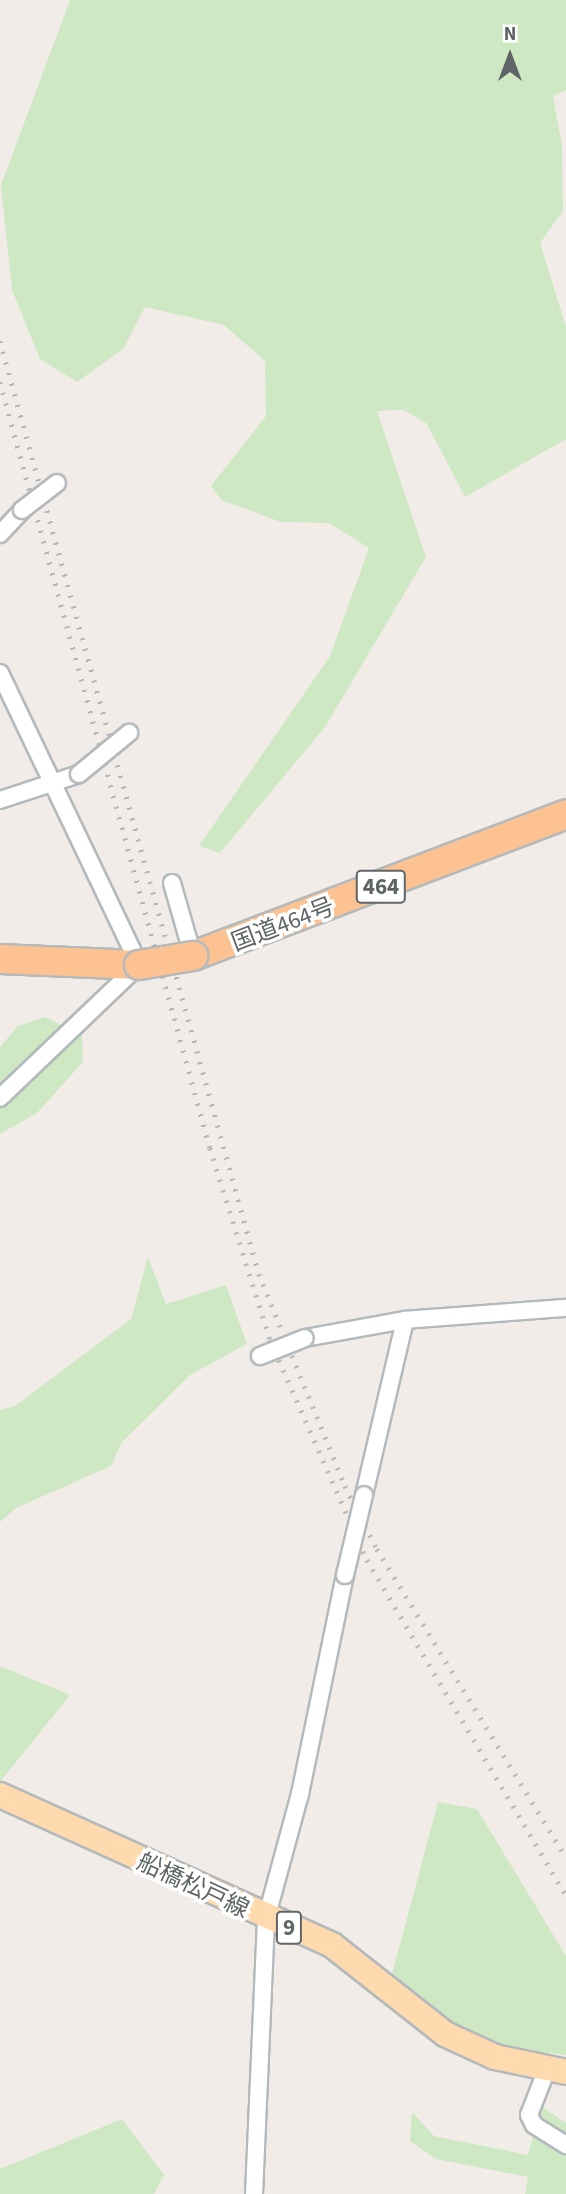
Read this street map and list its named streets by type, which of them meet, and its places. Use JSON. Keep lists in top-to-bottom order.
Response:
{
  "streets": {
    "highway": ["464", "国道464号"],
    "main road": ["船橋松戸線", "9"]
  },
  "crossings": [
    ["464", "国道464号"]
  ],
  "north": "top"
}
